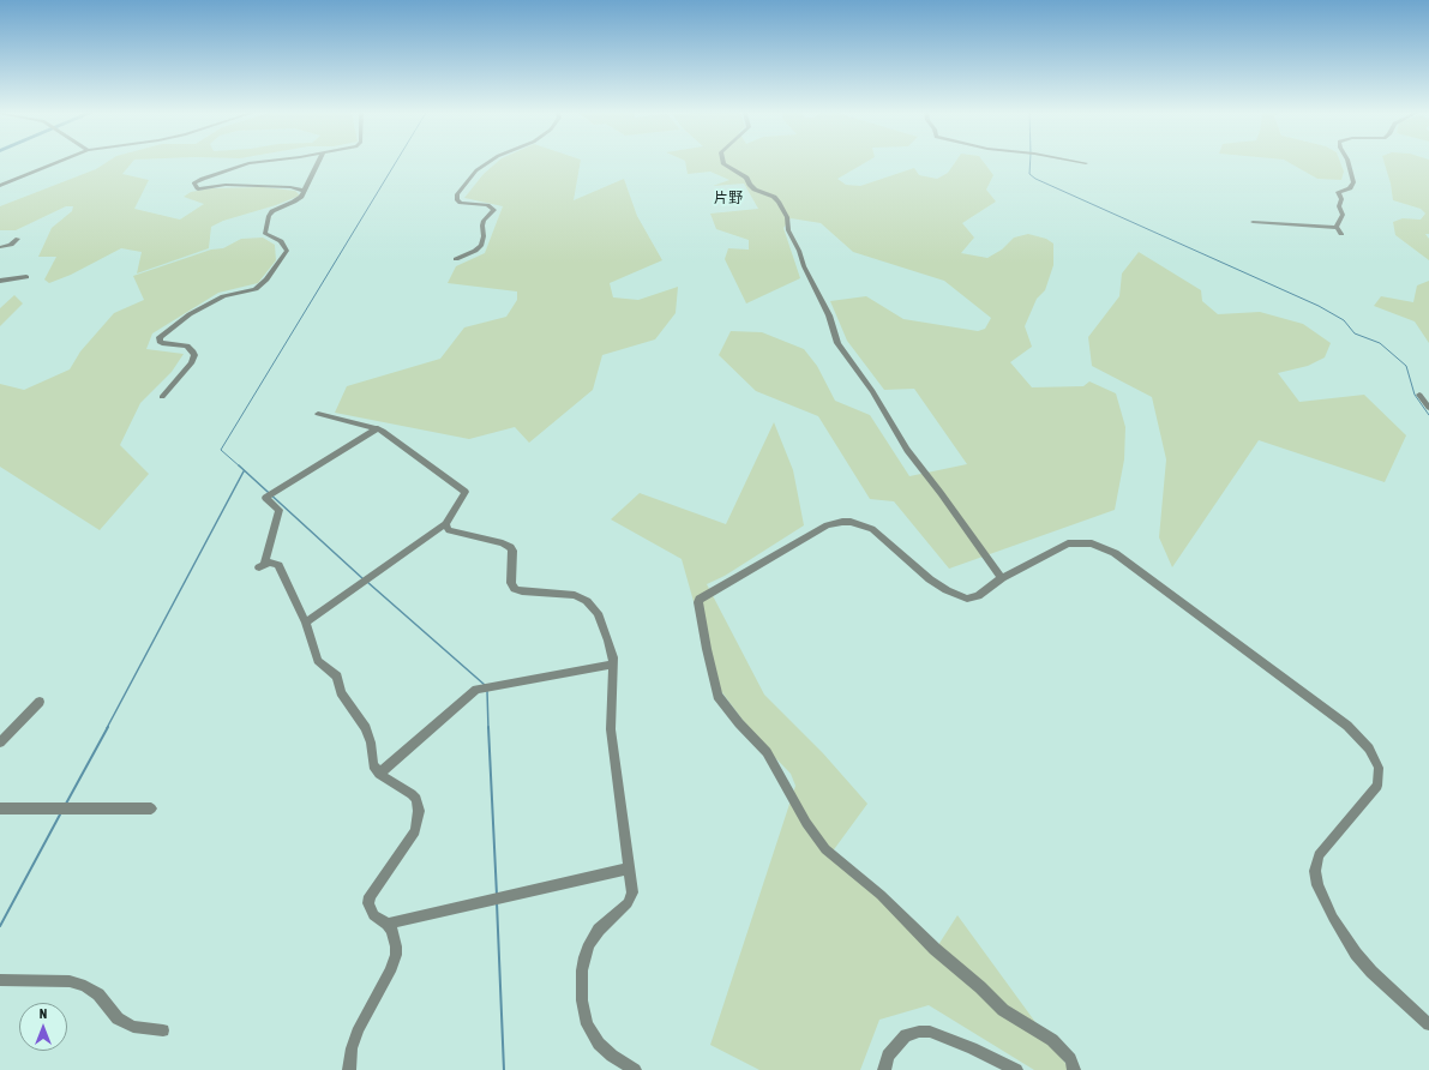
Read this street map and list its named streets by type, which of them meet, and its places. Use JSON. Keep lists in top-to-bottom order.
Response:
{
  "districts": ["片野"],
  "north": "top"
}
